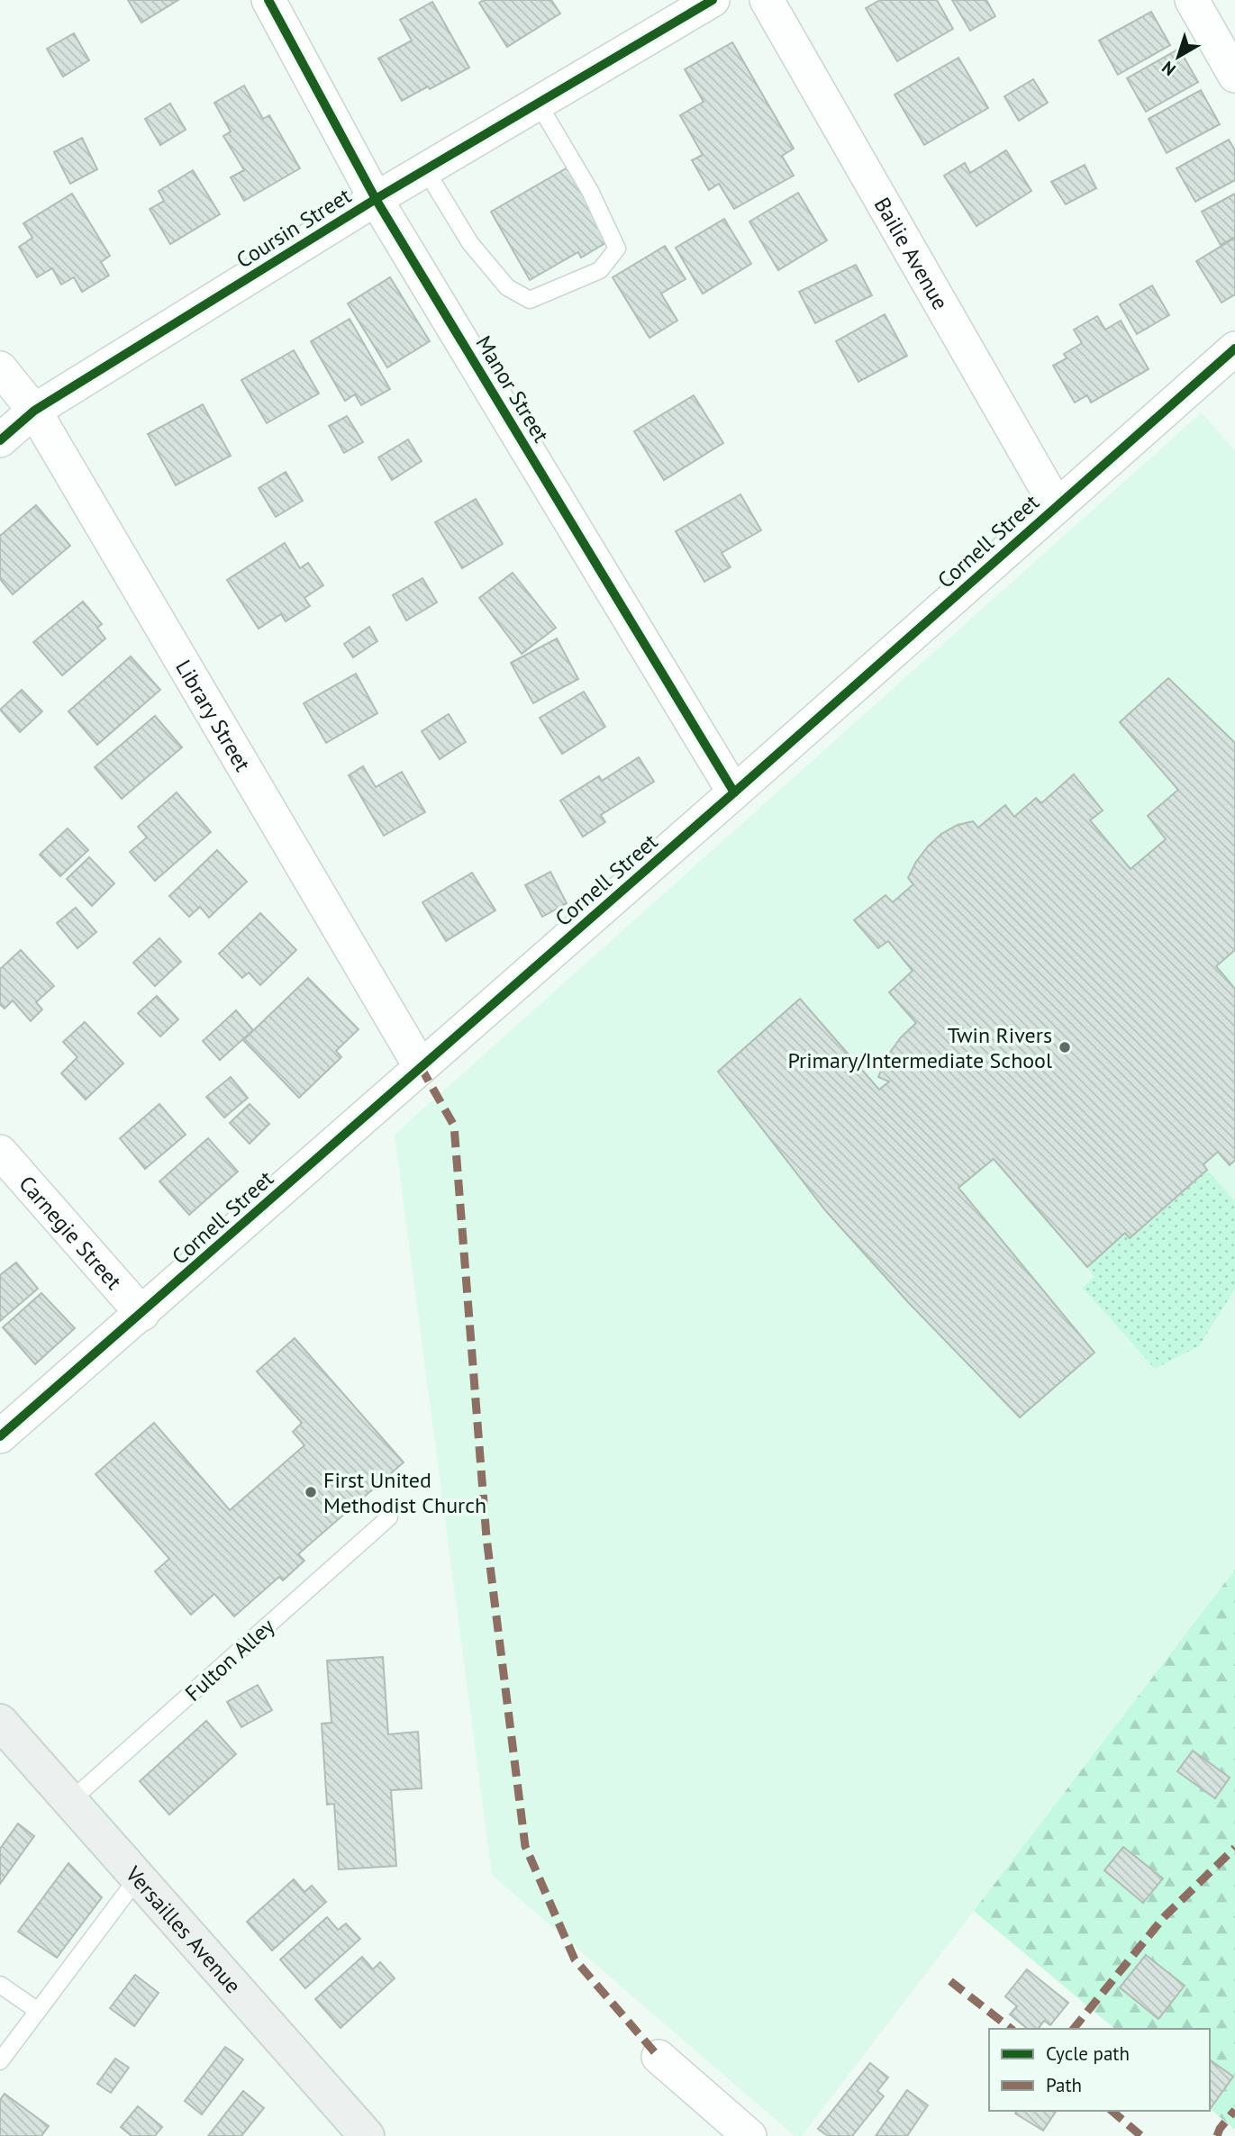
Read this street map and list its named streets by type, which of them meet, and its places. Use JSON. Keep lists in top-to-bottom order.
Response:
{
  "streets": {
    "street": [
      "Coursin Street",
      "Bailie Avenue",
      "Manor Street",
      "Cornell Street",
      "Library Street",
      "Carnegie Street",
      "Versailles Avenue"
    ],
    "lane": ["Fulton Alley"]
  },
  "crossings": [
    ["Coursin Street", "Manor Street"],
    ["Coursin Street", "Library Street"],
    ["Bailie Avenue", "Cornell Street"],
    ["Manor Street", "Cornell Street"],
    ["Cornell Street", "Library Street"],
    ["Cornell Street", "Carnegie Street"],
    ["Fulton Alley", "Versailles Avenue"]
  ],
  "places": ["Twin Rivers Primary/Intermediate School", "First United Methodist Church"],
  "legend": ["Cycle path", "Path"],
  "north": "bottom left"
}
